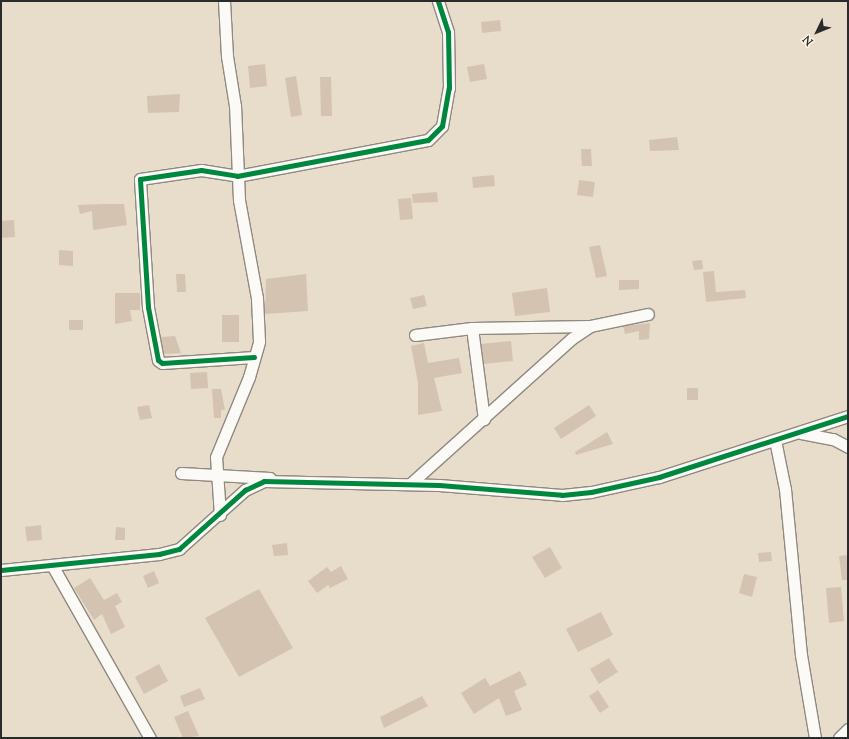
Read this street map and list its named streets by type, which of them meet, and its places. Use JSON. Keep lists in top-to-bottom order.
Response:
{
  "north": "bottom left"
}
